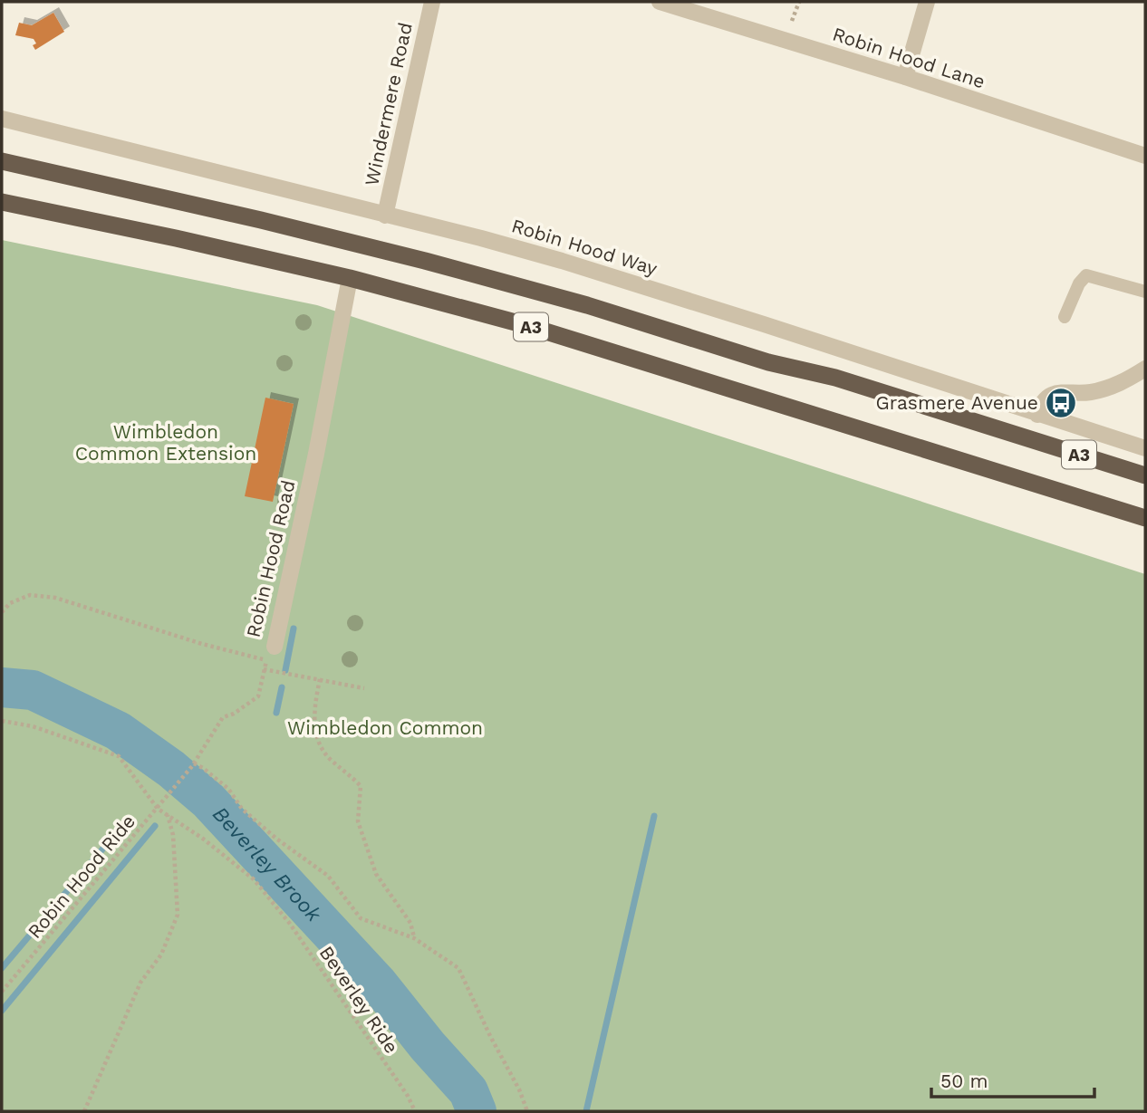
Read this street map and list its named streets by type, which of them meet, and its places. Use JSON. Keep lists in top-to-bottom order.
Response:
{
  "streets": {
    "highway": ["A3"],
    "street": [
      "Robin Hood Lane",
      "Windermere Road",
      "Robin Hood Way",
      "Robin Hood Road"
    ],
    "path": ["Robin Hood Ride", "Beverley Ride"]
  },
  "crossings": [
    ["Windermere Road", "Robin Hood Way"],
    ["A3", "Robin Hood Road"],
    ["Robin Hood Road", "Robin Hood Ride"],
    ["Robin Hood Road", "Beverley Ride"],
    ["Robin Hood Ride", "Beverley Ride"]
  ],
  "water": ["Beverley Brook"],
  "parks": ["Wimbledon Common Extension", "Wimbledon Common"],
  "places": {
    "bus stop": ["Grasmere Avenue"]
  },
  "scale_bar": "50 m"
}
